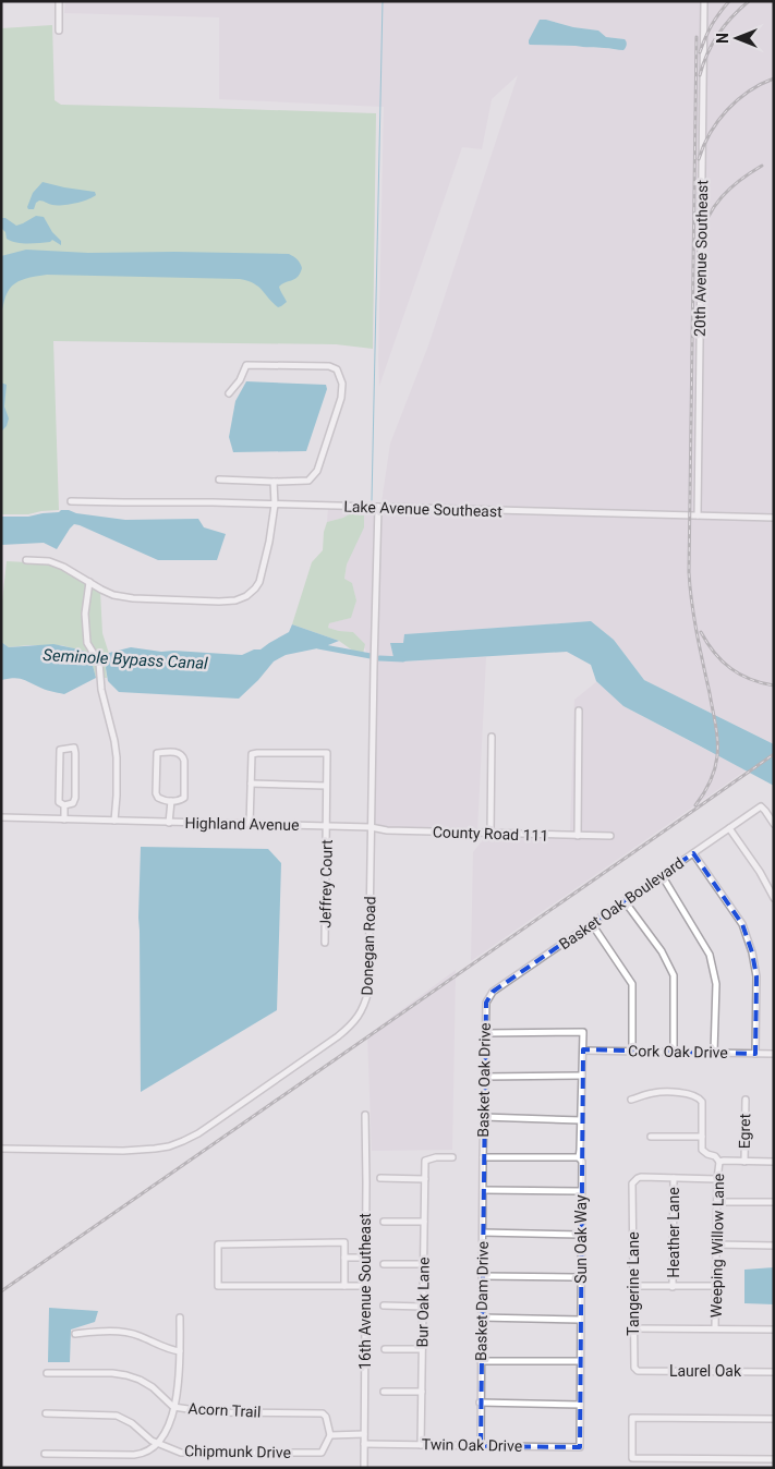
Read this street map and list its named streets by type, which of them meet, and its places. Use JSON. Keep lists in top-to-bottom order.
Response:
{
  "streets": {
    "street": [
      "20th Avenue Southeast",
      "Lake Avenue Southeast",
      "Highland Avenue",
      "County Road 111",
      "Jeffrey Court",
      "Basket Oak Boulevard",
      "Donegan Road",
      "Cork Oak Drive",
      "Basket Oak Drive",
      "Egret",
      "Heather Lane",
      "Sun Oak Way",
      "Weeping Willow Lane",
      "Tangerine Lane",
      "16th Avenue Southeast",
      "Basket Dam Drive",
      "Bur Oak Lane",
      "Laurel Oak",
      "Acorn Trail",
      "Twin Oak Drive",
      "Chipmunk Drive"
    ]
  },
  "crossings": [
    ["20th Avenue Southeast", "Lake Avenue Southeast"],
    ["Lake Avenue Southeast", "Donegan Road"],
    ["Highland Avenue", "County Road 111"],
    ["Highland Avenue", "Jeffrey Court"],
    ["Highland Avenue", "Donegan Road"],
    ["County Road 111", "Donegan Road"],
    ["Basket Oak Boulevard", "Basket Oak Drive"],
    ["Cork Oak Drive", "Sun Oak Way"],
    ["Basket Oak Drive", "Sun Oak Way"],
    ["Basket Oak Drive", "Basket Dam Drive"],
    ["Heather Lane", "Tangerine Lane"],
    ["Sun Oak Way", "Twin Oak Drive"],
    ["Tangerine Lane", "Laurel Oak"],
    ["16th Avenue Southeast", "Twin Oak Drive"],
    ["Basket Dam Drive", "Twin Oak Drive"],
    ["Bur Oak Lane", "Twin Oak Drive"],
    ["Acorn Trail", "Chipmunk Drive"]
  ],
  "water": ["Seminole Bypass Canal"],
  "north": "left"
}
